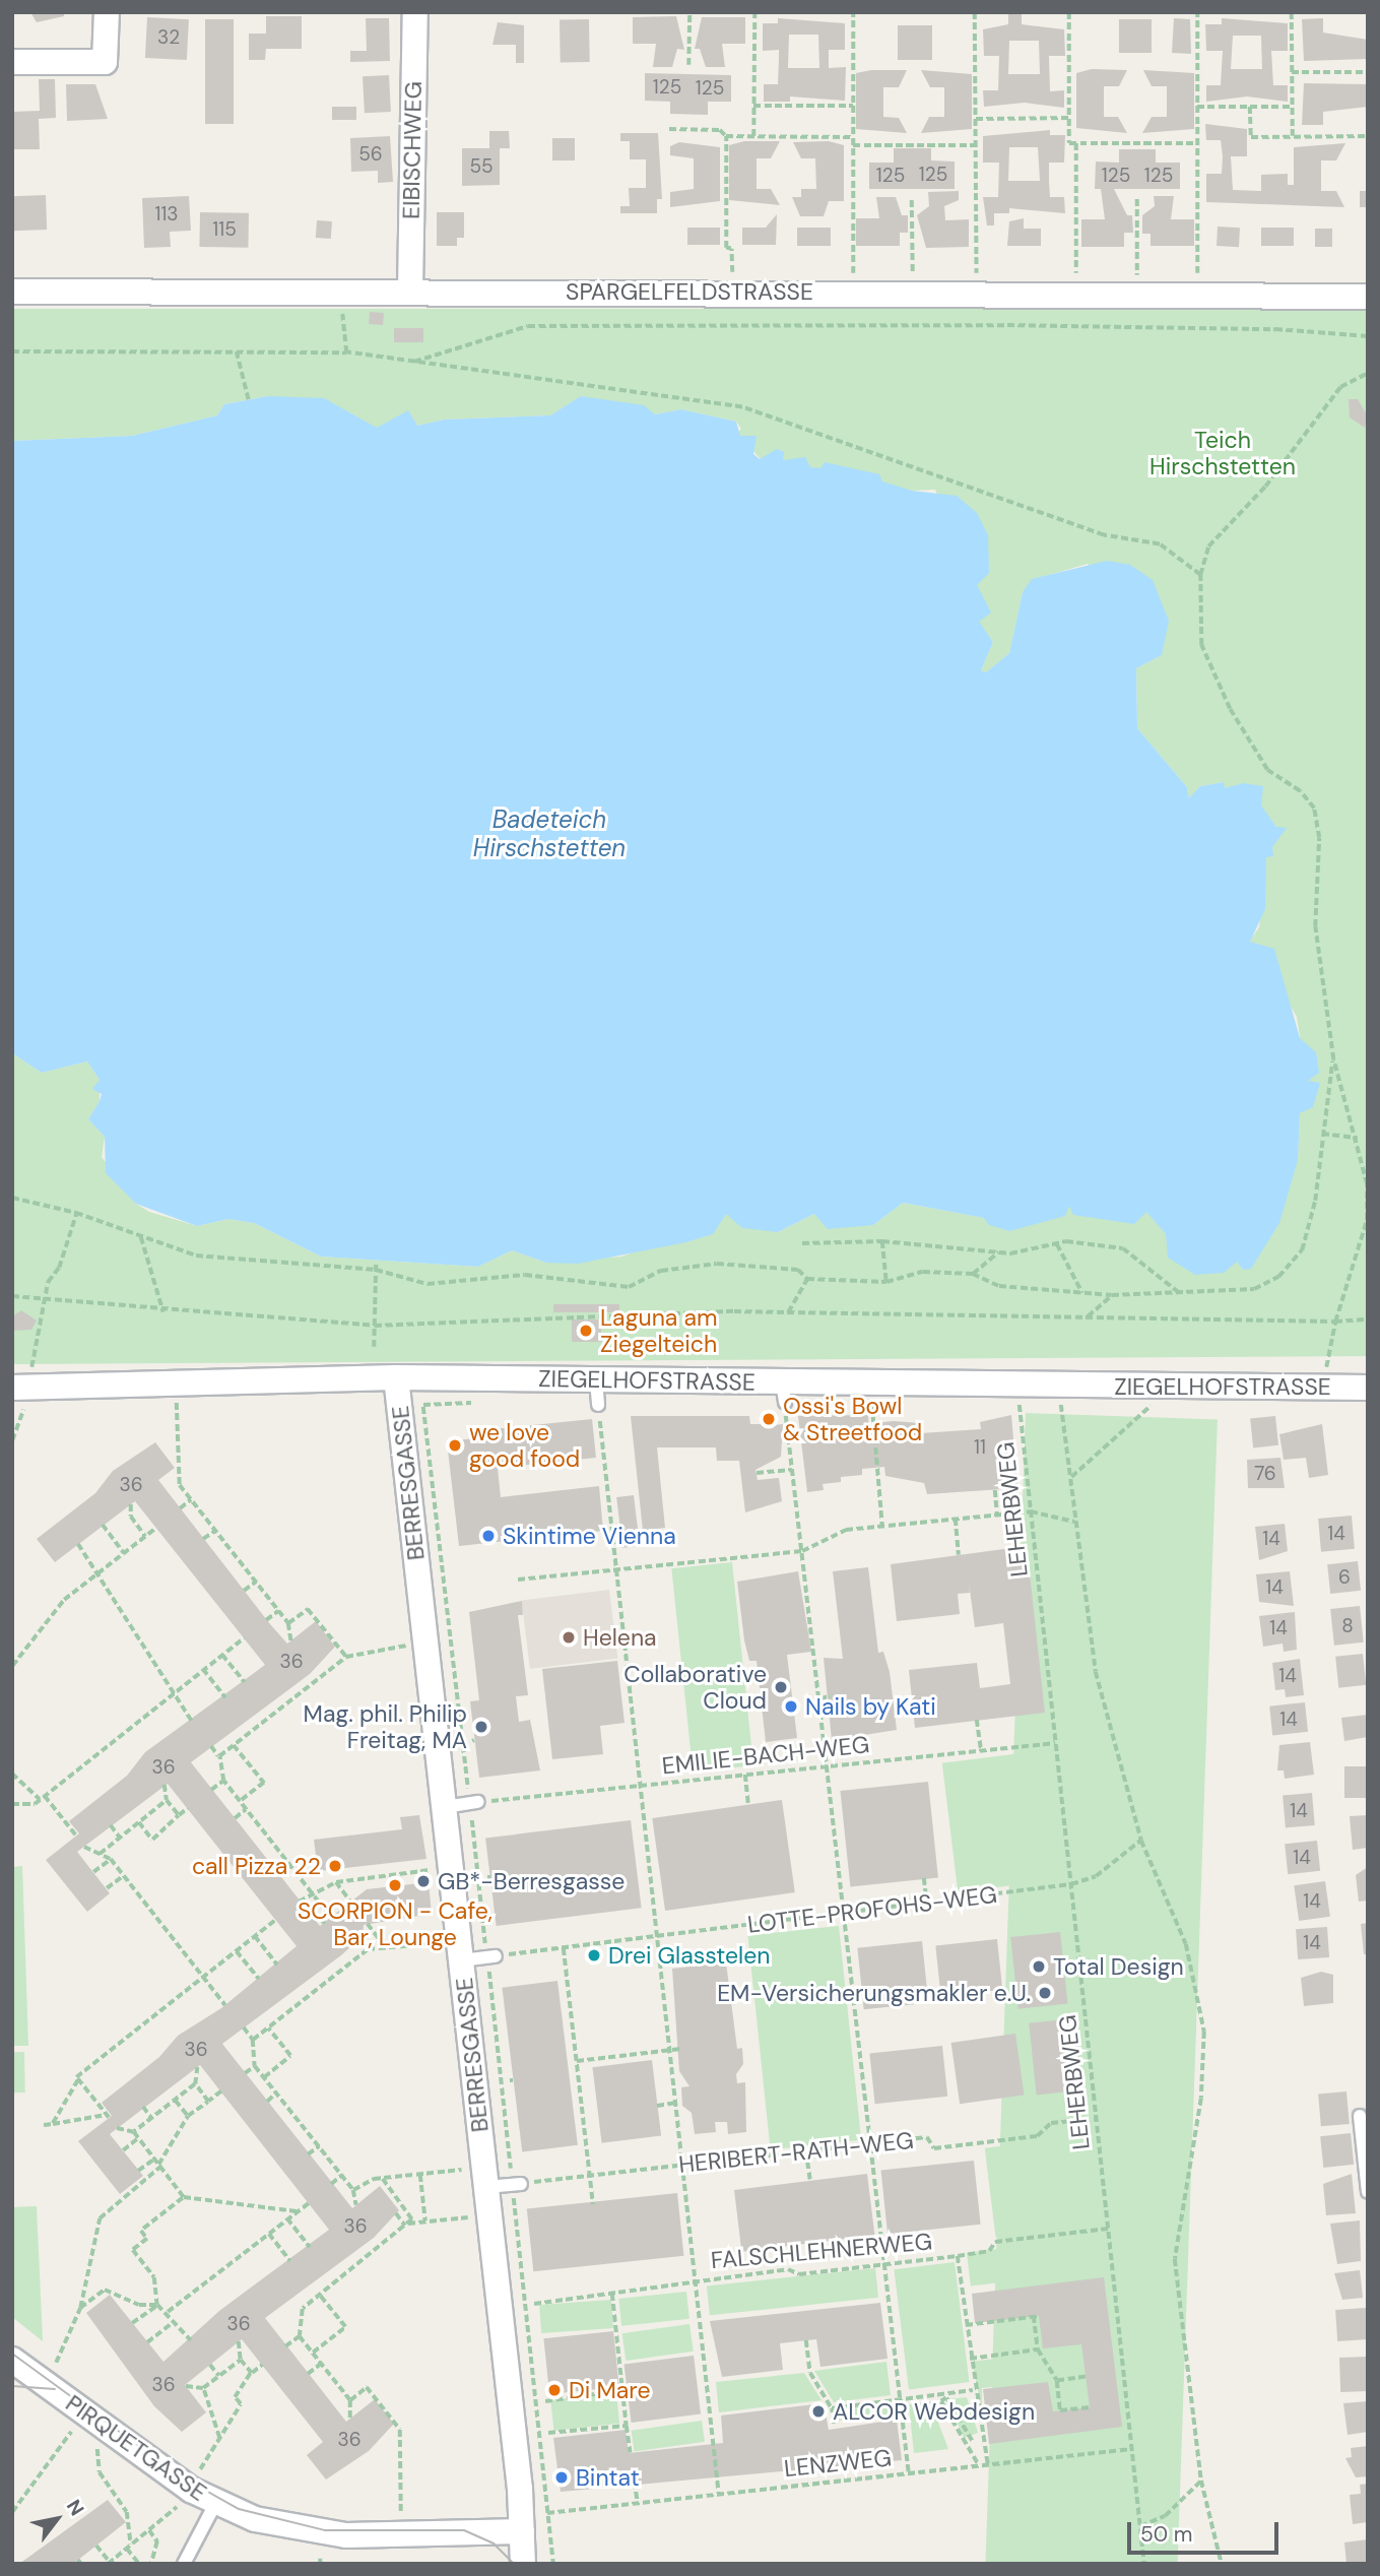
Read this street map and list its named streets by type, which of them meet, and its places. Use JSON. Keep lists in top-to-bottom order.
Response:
{
  "streets": {
    "street": [
      "EIBISCHWEG",
      "SPARGELFELDSTRASSE",
      "ZIEGELHOFSTRASSE",
      "BERRESGASSE",
      "PIRQUETGASSE"
    ],
    "path": [
      "LEHERBWEG",
      "EMILIE-BACH-WEG",
      "LOTTE-PROFOHS-WEG",
      "HERIBERT-RATH-WEG",
      "FALSCHLEHNERWEG",
      "LENZWEG"
    ]
  },
  "crossings": [
    ["EIBISCHWEG", "SPARGELFELDSTRASSE"],
    ["ZIEGELHOFSTRASSE", "BERRESGASSE"],
    ["ZIEGELHOFSTRASSE", "LEHERBWEG"],
    ["BERRESGASSE", "PIRQUETGASSE"],
    ["LEHERBWEG", "EMILIE-BACH-WEG"],
    ["LEHERBWEG", "LOTTE-PROFOHS-WEG"],
    ["LEHERBWEG", "HERIBERT-RATH-WEG"],
    ["LEHERBWEG", "FALSCHLEHNERWEG"],
    ["LEHERBWEG", "LENZWEG"]
  ],
  "water": ["Badeteich Hirschstetten"],
  "parks": ["Teich Hirschstetten"],
  "places": [
    "Laguna am Ziegelteich",
    "Ossi's Bowl & Streetfood",
    "we love good food",
    "Skintime Vienna",
    "Helena",
    "Collaborative Cloud",
    "Nails by Kati",
    "Mag. phil. Philip Freitag, MA",
    "call Pizza 22",
    "GB*-Berresgasse",
    "SCORPION - Cafe, Bar, Lounge",
    "Drei Glasstelen",
    "Total Design",
    "EM-Versicherungsmakler e.U.",
    "Di Mare",
    "ALCOR Webdesign",
    "Bintat"
  ],
  "house_numbers": [
    "32",
    "125",
    "125",
    "56",
    "55",
    "125",
    "125",
    "125",
    "125",
    "113",
    "115",
    "11",
    "76",
    "36",
    "14",
    "14",
    "6",
    "14",
    "8",
    "14",
    "36",
    "14",
    "14",
    "36",
    "14",
    "14",
    "14",
    "14",
    "36",
    "36",
    "36",
    "36",
    "36"
  ],
  "scale_bar": "50 m",
  "north": "top right"
}
